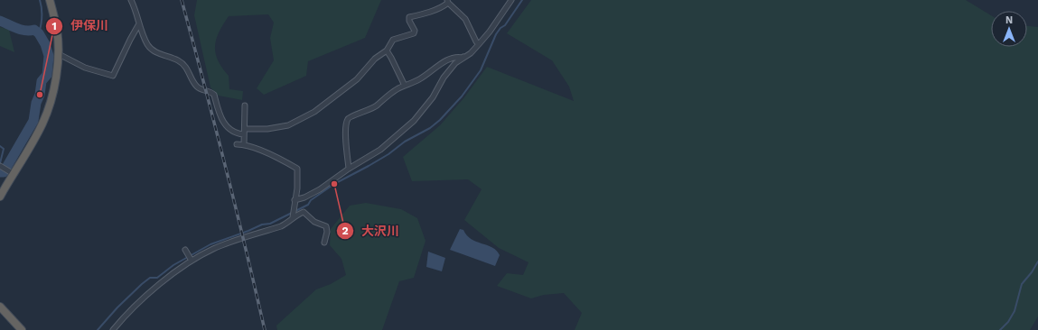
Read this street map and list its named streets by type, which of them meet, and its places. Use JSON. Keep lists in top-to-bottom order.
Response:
{
  "places": ["伊保川", "大沢川"],
  "north": "top"
}
